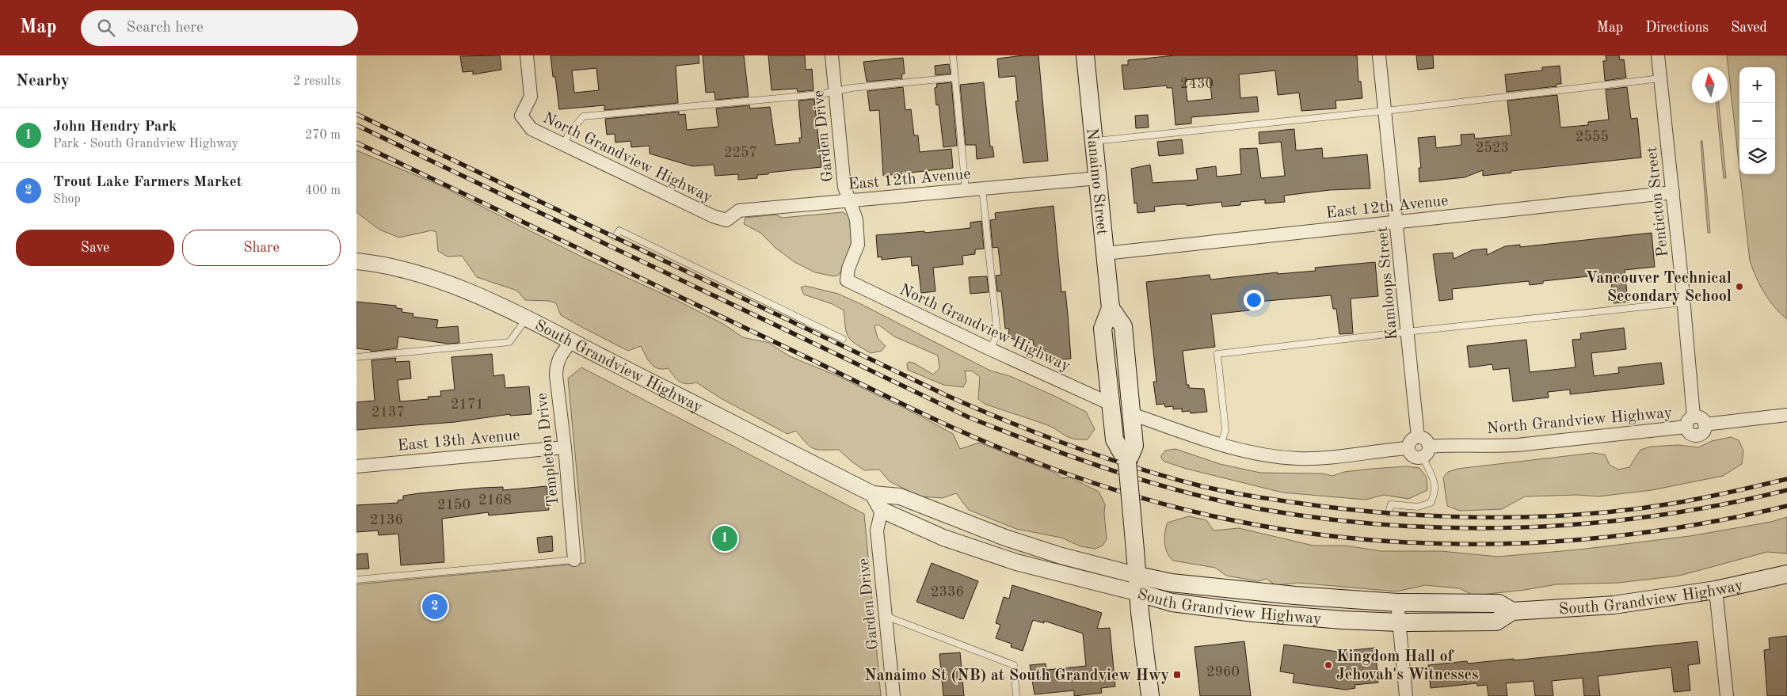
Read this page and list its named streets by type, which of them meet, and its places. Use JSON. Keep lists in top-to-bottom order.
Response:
{
  "streets": {
    "main road": ["Nanaimo Street", "South Grandview Highway"],
    "street": [
      "Garden Drive",
      "North Grandview Highway",
      "East 12th Avenue",
      "Penticton Street",
      "Kamloops Street",
      "East 13th Avenue",
      "Templeton Drive"
    ]
  },
  "crossings": [
    ["Garden Drive", "North Grandview Highway"],
    ["Garden Drive", "East 12th Avenue"],
    ["Garden Drive", "South Grandview Highway"],
    ["North Grandview Highway", "East 12th Avenue"],
    ["North Grandview Highway", "Nanaimo Street"],
    ["North Grandview Highway", "Penticton Street"],
    ["North Grandview Highway", "Kamloops Street"],
    ["East 12th Avenue", "Nanaimo Street"],
    ["East 12th Avenue", "Penticton Street"],
    ["East 12th Avenue", "Kamloops Street"],
    ["Nanaimo Street", "South Grandview Highway"],
    ["South Grandview Highway", "Templeton Drive"],
    ["East 13th Avenue", "Templeton Drive"]
  ],
  "places": {
    "other": ["Vancouver Technical Secondary School", "Kingdom Hall of Jehovah's Witnesses"],
    "transit": ["Nanaimo St (NB) at South Grandview Hwy"]
  },
  "house_numbers": [
    "2430",
    "2555",
    "2523",
    "2257",
    "2171",
    "2137",
    "2168",
    "2150",
    "2136",
    "2336",
    "2960"
  ],
  "north": "top",
  "page": {
    "header": "Map",
    "search": "Search here",
    "nav": ["Map", "Directions", "Saved"],
    "heading": ["Nearby", "2 results"],
    "map_buttons": ["+", "−"],
    "list": [
      {
        "mark": "1",
        "name": "John Hendry Park",
        "note": "Park · South Grandview Highway",
        "value": "270 m"
      },
      {
        "mark": "2",
        "name": "Trout Lake Farmers Market",
        "note": "Shop",
        "value": "400 m"
      }
    ],
    "buttons": ["Save", "Share"],
    "pins": ["1", "2"]
  }
}
